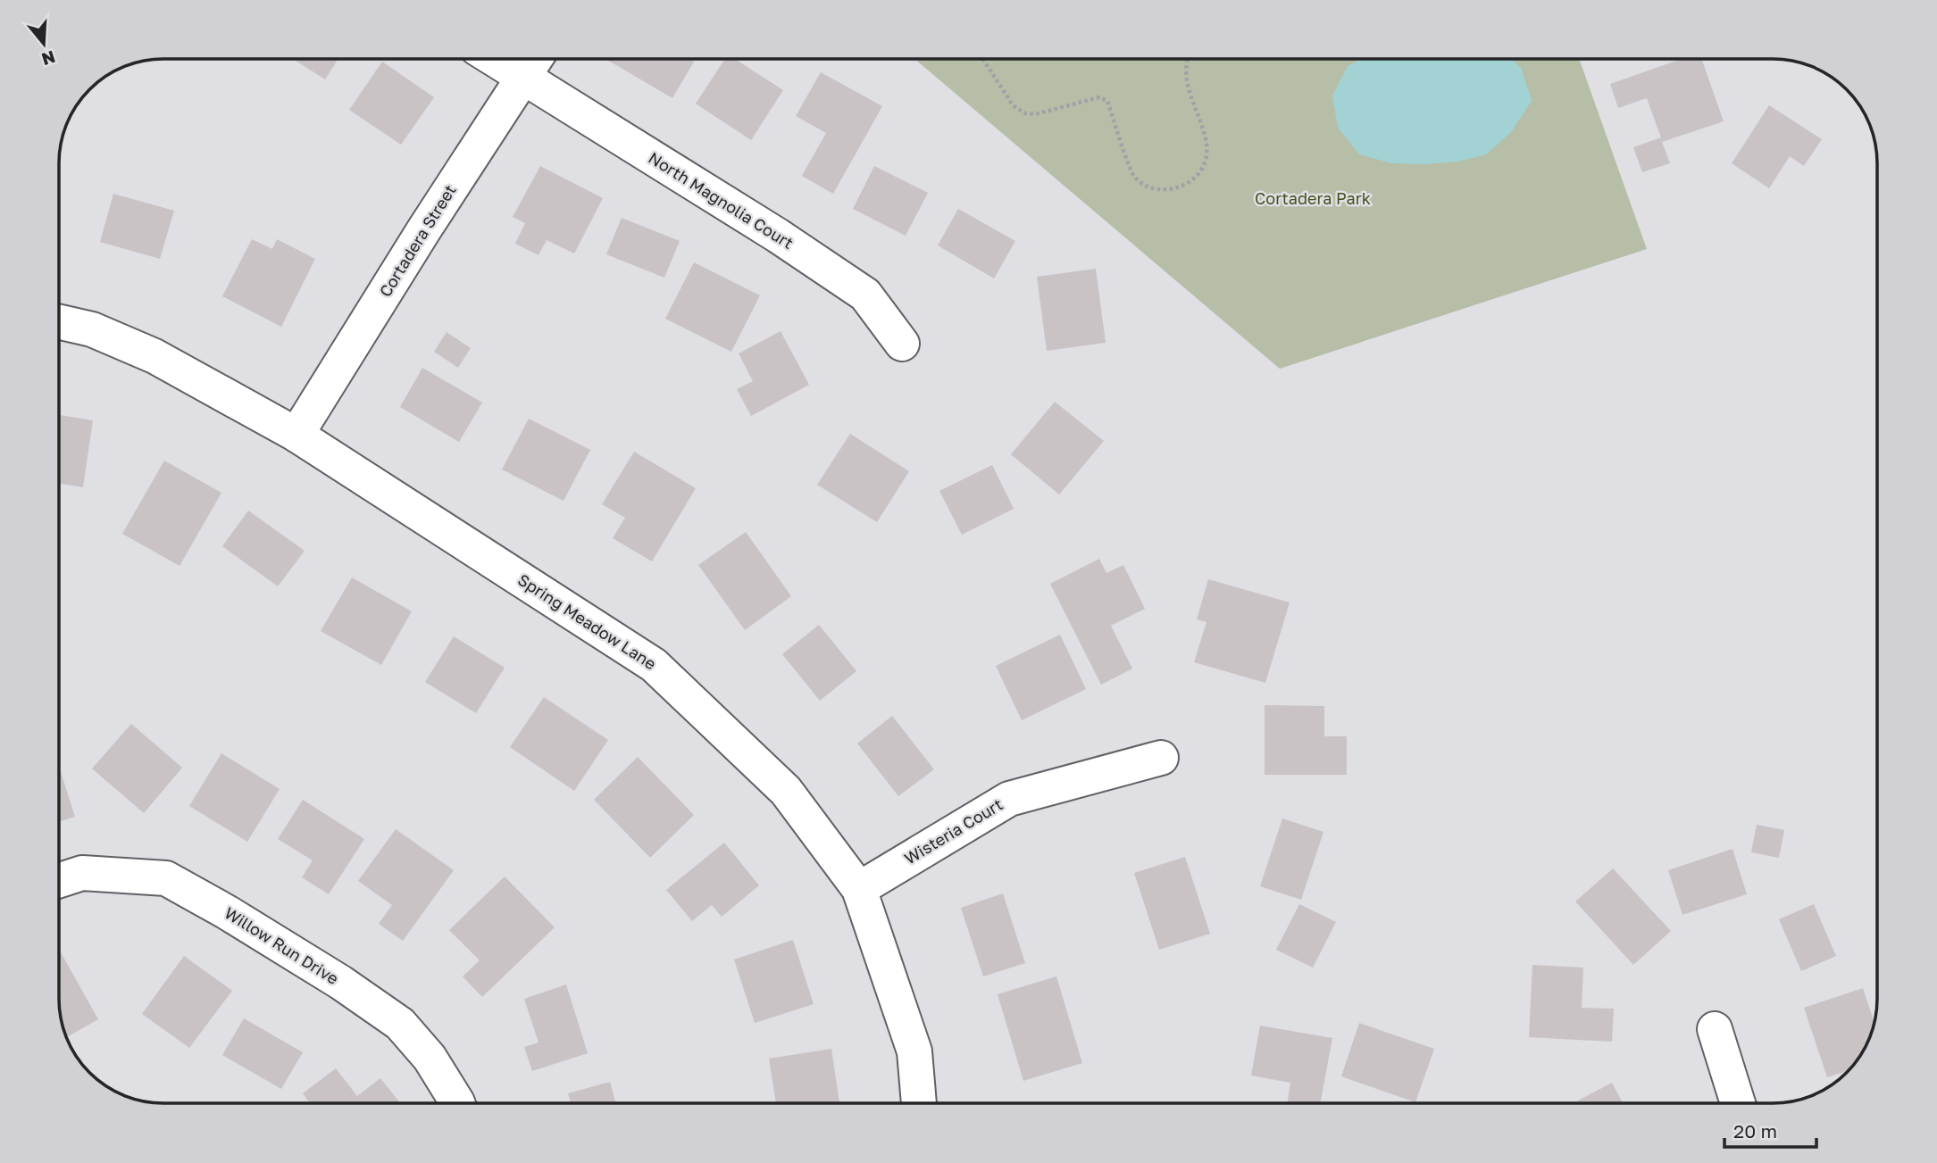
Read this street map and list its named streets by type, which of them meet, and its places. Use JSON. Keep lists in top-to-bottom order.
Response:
{
  "streets": {
    "street": [
      "North Magnolia Court",
      "Cortadera Street",
      "Spring Meadow Lane",
      "Wisteria Court",
      "Willow Run Drive"
    ]
  },
  "crossings": [
    ["North Magnolia Court", "Cortadera Street"],
    ["Cortadera Street", "Spring Meadow Lane"],
    ["Spring Meadow Lane", "Wisteria Court"]
  ],
  "parks": ["Cortadera Park"],
  "scale_bar": "20 m",
  "north": "bottom"
}
